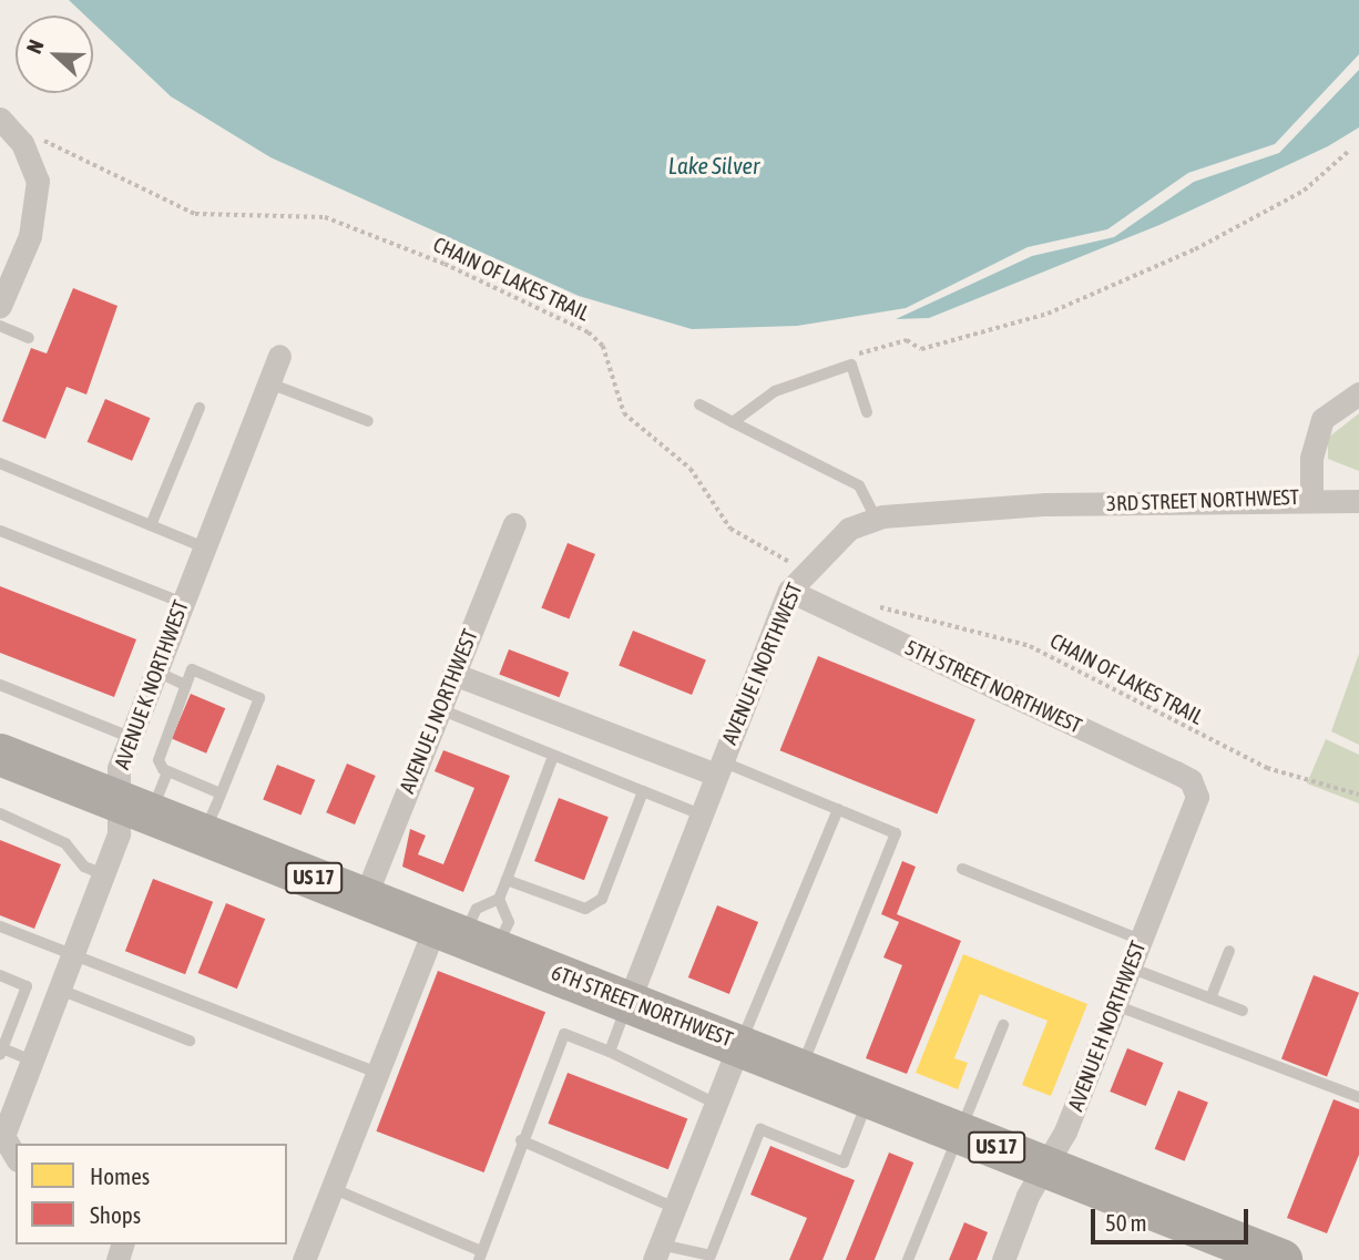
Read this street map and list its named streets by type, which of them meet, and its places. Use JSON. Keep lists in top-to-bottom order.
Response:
{
  "streets": {
    "highway": ["US 17", "6TH STREET NORTHWEST"],
    "street": [
      "3RD STREET NORTHWEST",
      "AVENUE I NORTHWEST",
      "AVENUE K NORTHWEST",
      "5TH STREET NORTHWEST",
      "AVENUE J NORTHWEST",
      "AVENUE H NORTHWEST"
    ],
    "path": ["CHAIN OF LAKES TRAIL"]
  },
  "crossings": [
    ["CHAIN OF LAKES TRAIL", "AVENUE I NORTHWEST"],
    ["3RD STREET NORTHWEST", "AVENUE I NORTHWEST"],
    ["AVENUE I NORTHWEST", "5TH STREET NORTHWEST"],
    ["AVENUE I NORTHWEST", "6TH STREET NORTHWEST"],
    ["AVENUE K NORTHWEST", "6TH STREET NORTHWEST"],
    ["5TH STREET NORTHWEST", "AVENUE H NORTHWEST"],
    ["AVENUE J NORTHWEST", "6TH STREET NORTHWEST"],
    ["6TH STREET NORTHWEST", "AVENUE H NORTHWEST"]
  ],
  "water": ["Lake Silver"],
  "legend": ["Homes", "Shops"],
  "scale_bar": "50 m",
  "north": "left"
}
